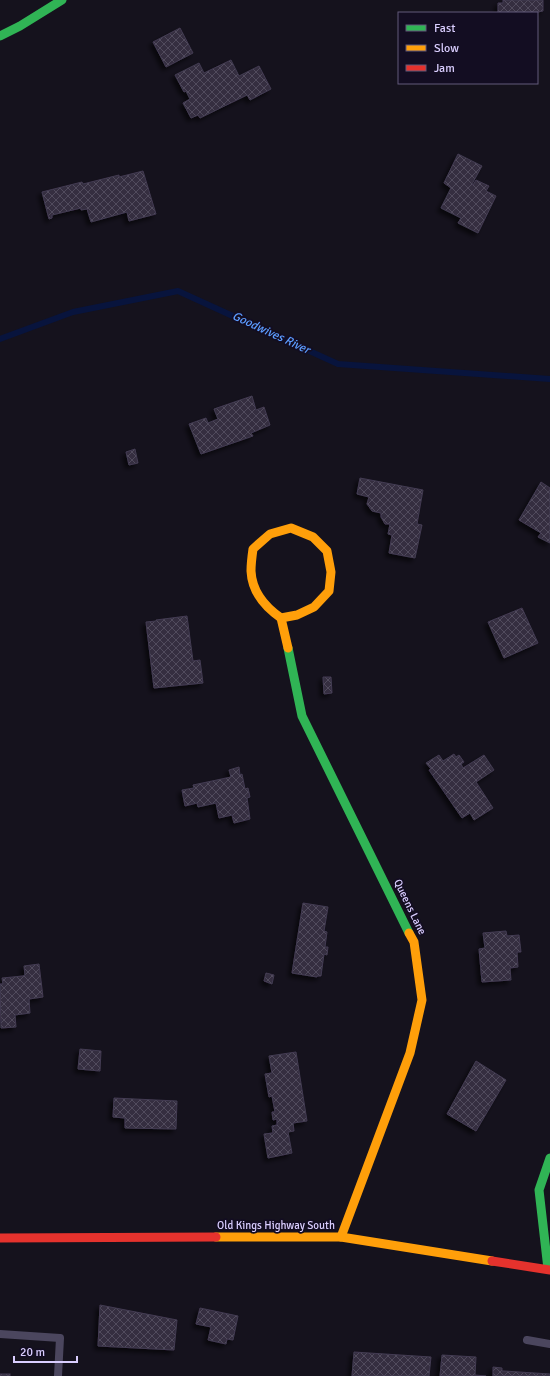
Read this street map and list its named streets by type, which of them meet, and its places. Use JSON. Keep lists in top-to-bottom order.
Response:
{
  "streets": {
    "street": ["Queens Lane", "Old Kings Highway South"]
  },
  "crossings": [
    ["Queens Lane", "Old Kings Highway South"]
  ],
  "water": ["Goodwives River"],
  "legend": ["Fast", "Slow", "Jam"],
  "scale_bar": "20 m"
}
